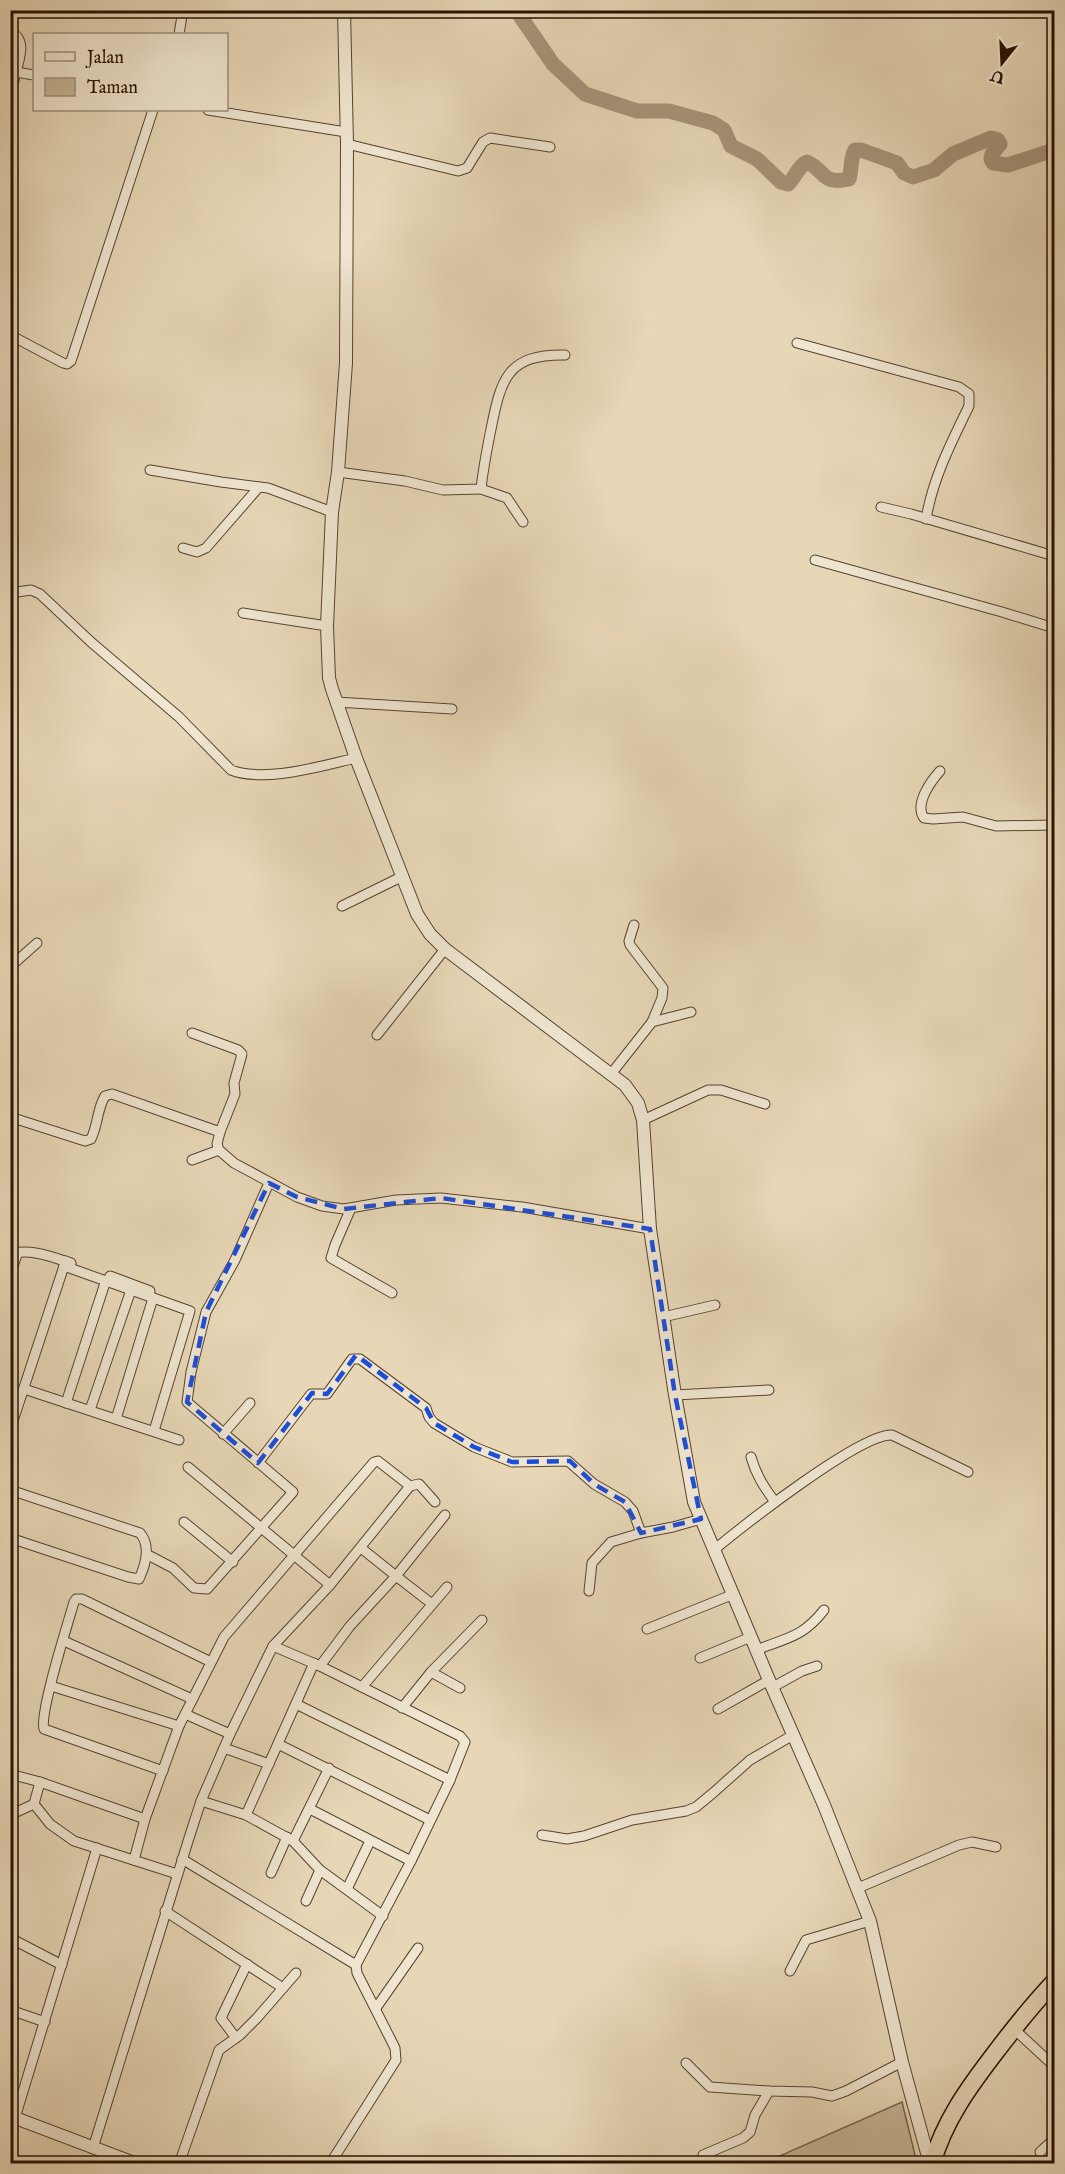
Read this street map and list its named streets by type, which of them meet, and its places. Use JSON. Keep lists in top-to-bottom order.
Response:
{
  "legend": ["Jalan", "Taman"],
  "north": "bottom"
}
